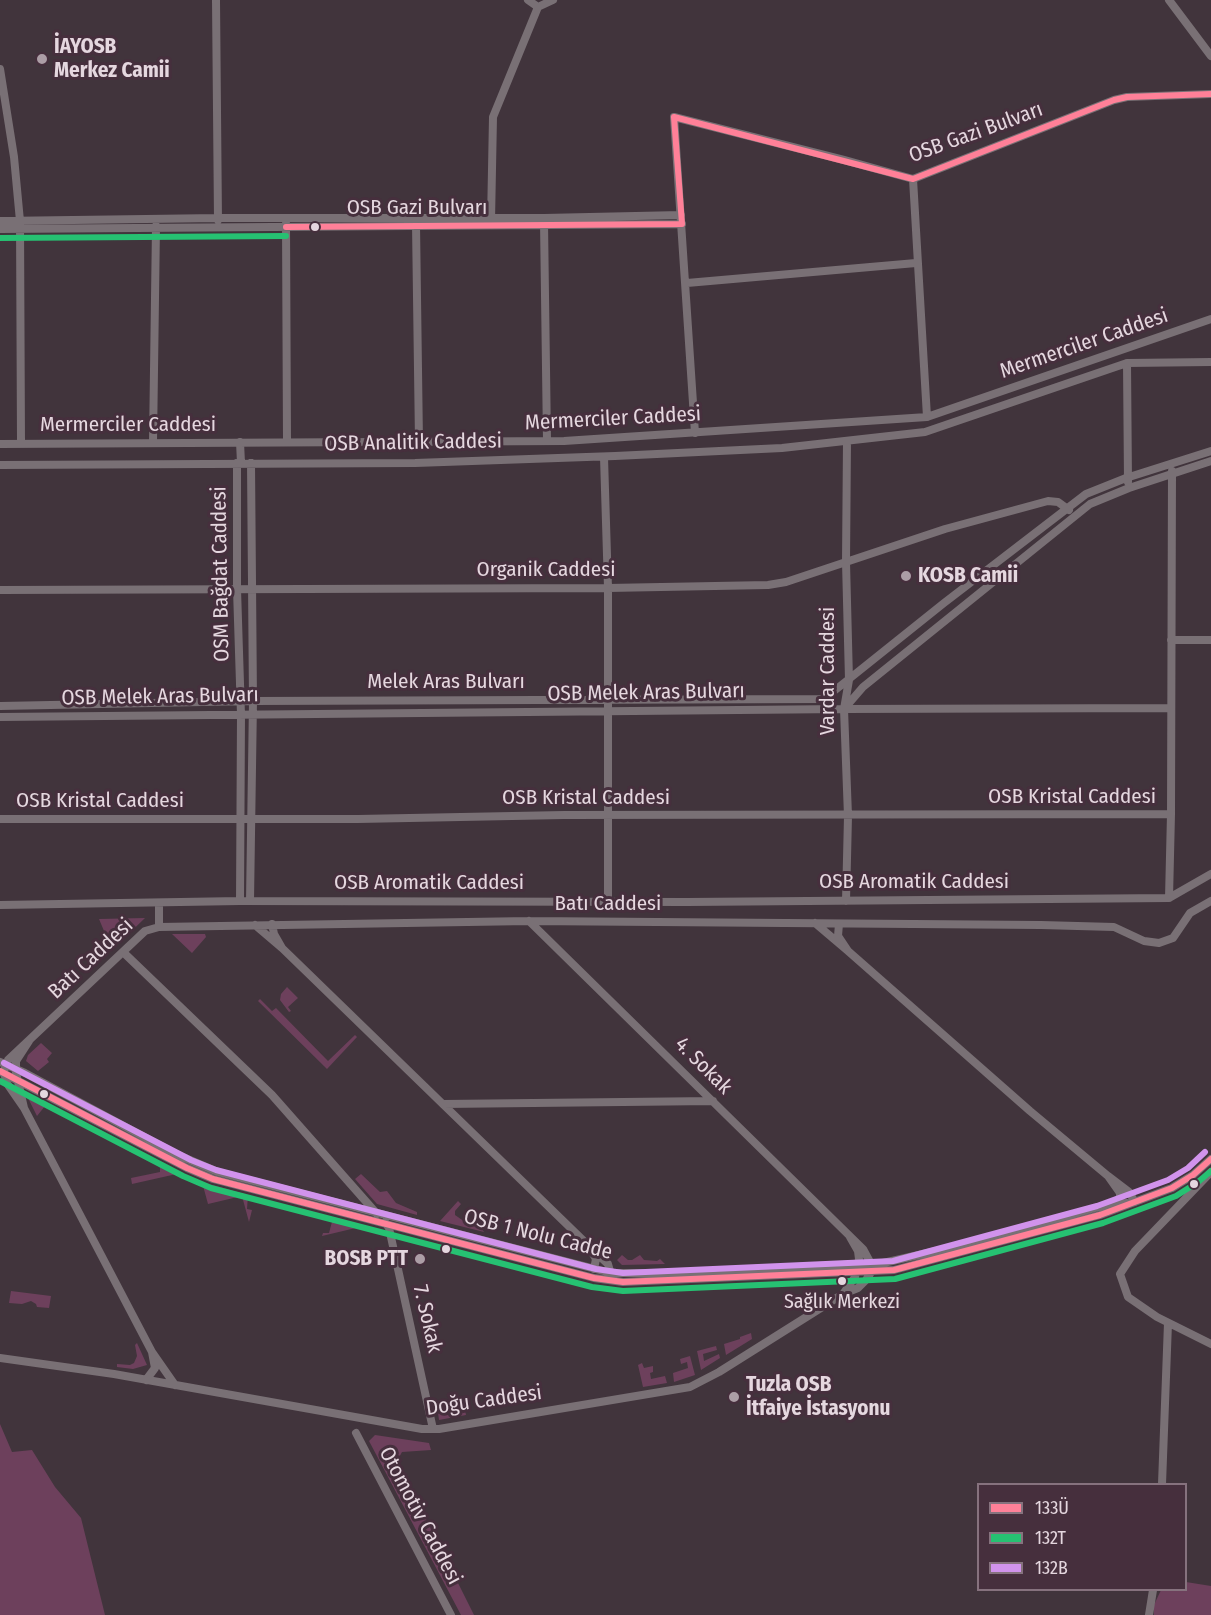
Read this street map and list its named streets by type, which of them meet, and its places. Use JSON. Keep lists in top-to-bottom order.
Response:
{
  "streets": {
    "street": [
      "OSB Gazi Bulvarı",
      "Mermerciler Caddesi",
      "OSB Analitik Caddesi",
      "Organik Caddesi",
      "OSM Bağdat Caddesi",
      "Vardar Caddesi",
      "Melek Aras Bulvarı",
      "OSB Melek Aras Bulvarı",
      "OSB Kristal Caddesi",
      "OSB Aromatik Caddesi",
      "Batı Caddesi",
      "4. Sokak",
      "OSB 1 Nolu Cadde",
      "7. Sokak",
      "Doğu Caddesi",
      "Otomotiv Caddesi"
    ]
  },
  "crossings": [
    ["Mermerciler Caddesi", "OSM Bağdat Caddesi"],
    ["OSB Analitik Caddesi", "OSM Bağdat Caddesi"],
    ["OSB Analitik Caddesi", "Vardar Caddesi"],
    ["Organik Caddesi", "OSM Bağdat Caddesi"],
    ["Organik Caddesi", "Vardar Caddesi"],
    ["Organik Caddesi", "Melek Aras Bulvarı"],
    ["OSM Bağdat Caddesi", "Melek Aras Bulvarı"],
    ["OSM Bağdat Caddesi", "OSB Melek Aras Bulvarı"],
    ["OSM Bağdat Caddesi", "OSB Kristal Caddesi"],
    ["OSM Bağdat Caddesi", "OSB Aromatik Caddesi"],
    ["Vardar Caddesi", "Melek Aras Bulvarı"],
    ["Vardar Caddesi", "OSB Melek Aras Bulvarı"],
    ["Vardar Caddesi", "OSB Kristal Caddesi"],
    ["Vardar Caddesi", "OSB Aromatik Caddesi"],
    ["Batı Caddesi", "4. Sokak"],
    ["Batı Caddesi", "OSB 1 Nolu Cadde"],
    ["Batı Caddesi", "7. Sokak"],
    ["4. Sokak", "OSB 1 Nolu Cadde"],
    ["4. Sokak", "Doğu Caddesi"],
    ["OSB 1 Nolu Cadde", "7. Sokak"],
    ["OSB 1 Nolu Cadde", "Doğu Caddesi"],
    ["7. Sokak", "Doğu Caddesi"]
  ],
  "places": [
    "İAYOSB Merkez Camii",
    "KOSB Camii",
    "BOSB PTT",
    "Sağlık Merkezi",
    "Tuzla OSB İtfaiye İstasyonu"
  ],
  "lines": ["transit line 133Ü", "transit line 132T", "transit line 132B"],
  "legend": ["133Ü", "132T", "132B"]
}
